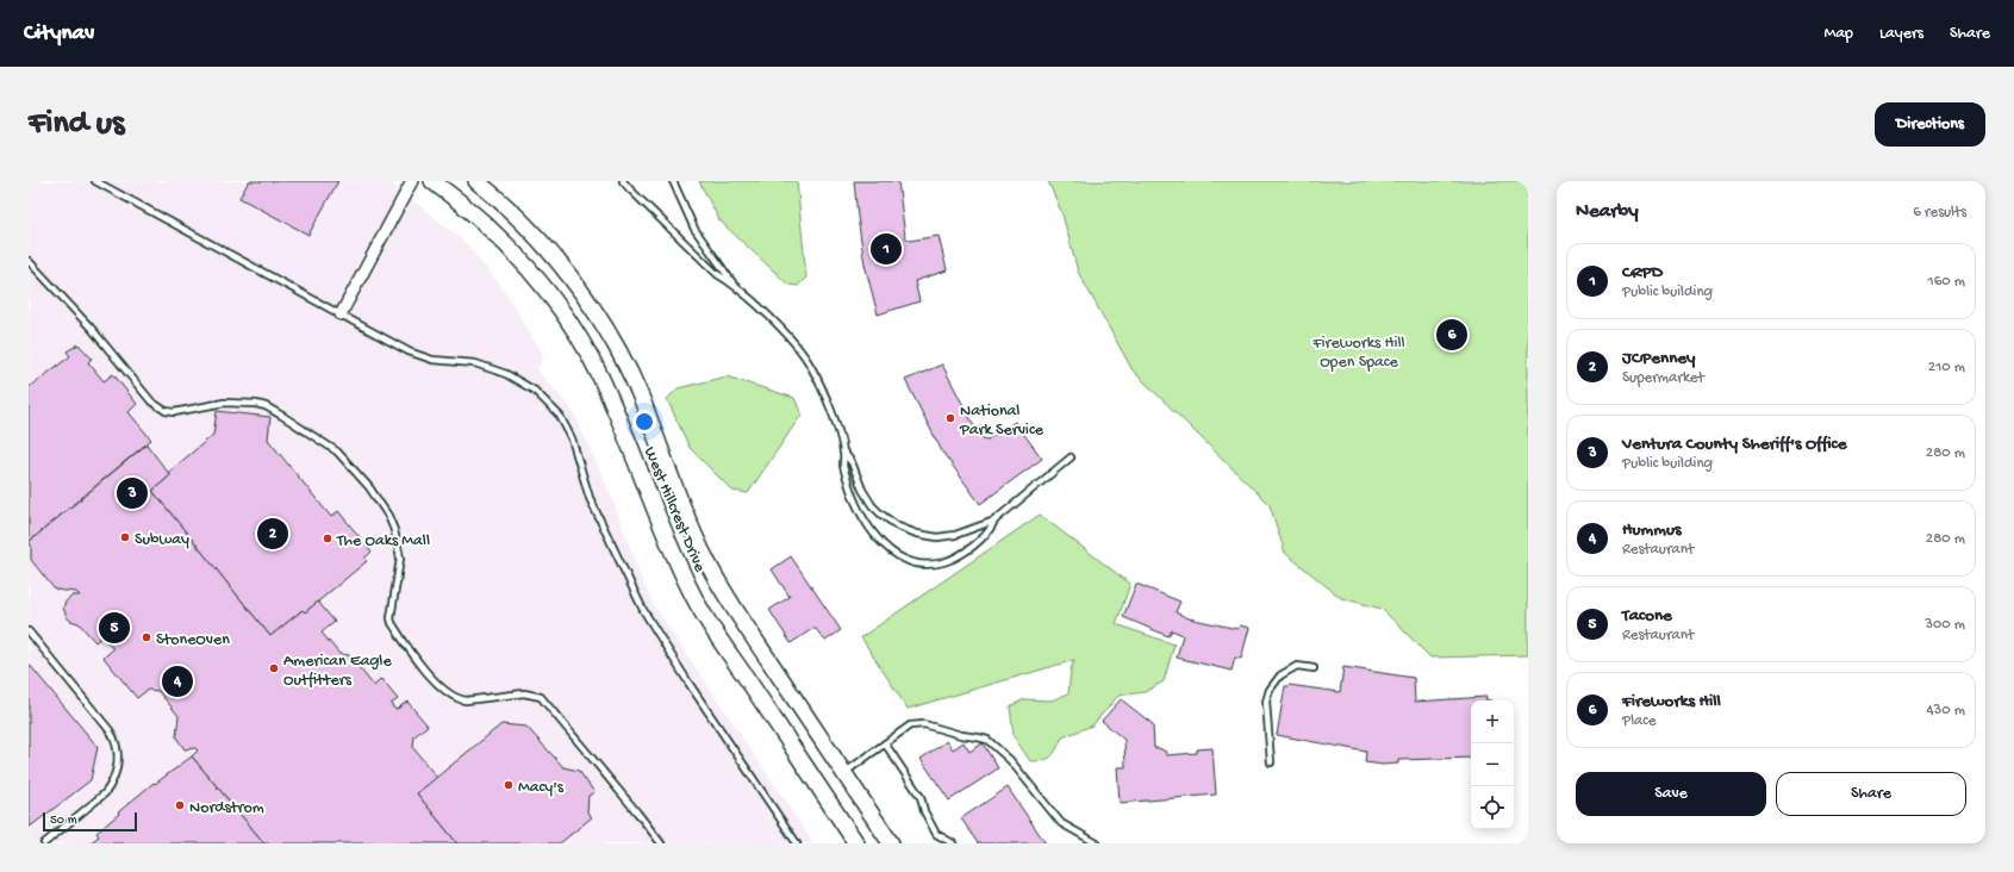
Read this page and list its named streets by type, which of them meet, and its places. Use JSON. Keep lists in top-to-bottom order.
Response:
{
  "streets": {
    "main road": ["West Hillcrest Drive"]
  },
  "parks": ["Fireworks Hill Open Space"],
  "places": [
    "National Park Service",
    "Subway",
    "The Oaks Mall",
    "StoneOven",
    "American Eagle Outfitters",
    "Macy's",
    "Nordstrom"
  ],
  "scale_bar": "50 m",
  "page": {
    "header": "Citynav",
    "nav": ["Map", "Layers", "Share"],
    "buttons": [
      "Directions",
      ["Save", "Share"]
    ],
    "title": "Find us",
    "heading": ["Nearby", "6 results"],
    "pins": [
      "1",
      "6",
      "3",
      "2",
      "5",
      "4"
    ],
    "list": [
      {
        "mark": "1",
        "name": "CRPD",
        "note": "Public building",
        "value": "160 m"
      },
      {
        "mark": "2",
        "name": "JCPenney",
        "note": "Supermarket",
        "value": "210 m"
      },
      {
        "mark": "3",
        "name": "Ventura County Sheriff's Office",
        "note": "Public building",
        "value": "280 m"
      },
      {
        "mark": "4",
        "name": "Hummus",
        "note": "Restaurant",
        "value": "280 m"
      },
      {
        "mark": "5",
        "name": "Tacone",
        "note": "Restaurant",
        "value": "300 m"
      },
      {
        "mark": "6",
        "name": "Fireworks Hill",
        "note": "Place",
        "value": "430 m"
      }
    ],
    "map_buttons": ["+", "−"],
    "scale": "50 m"
  }
}
